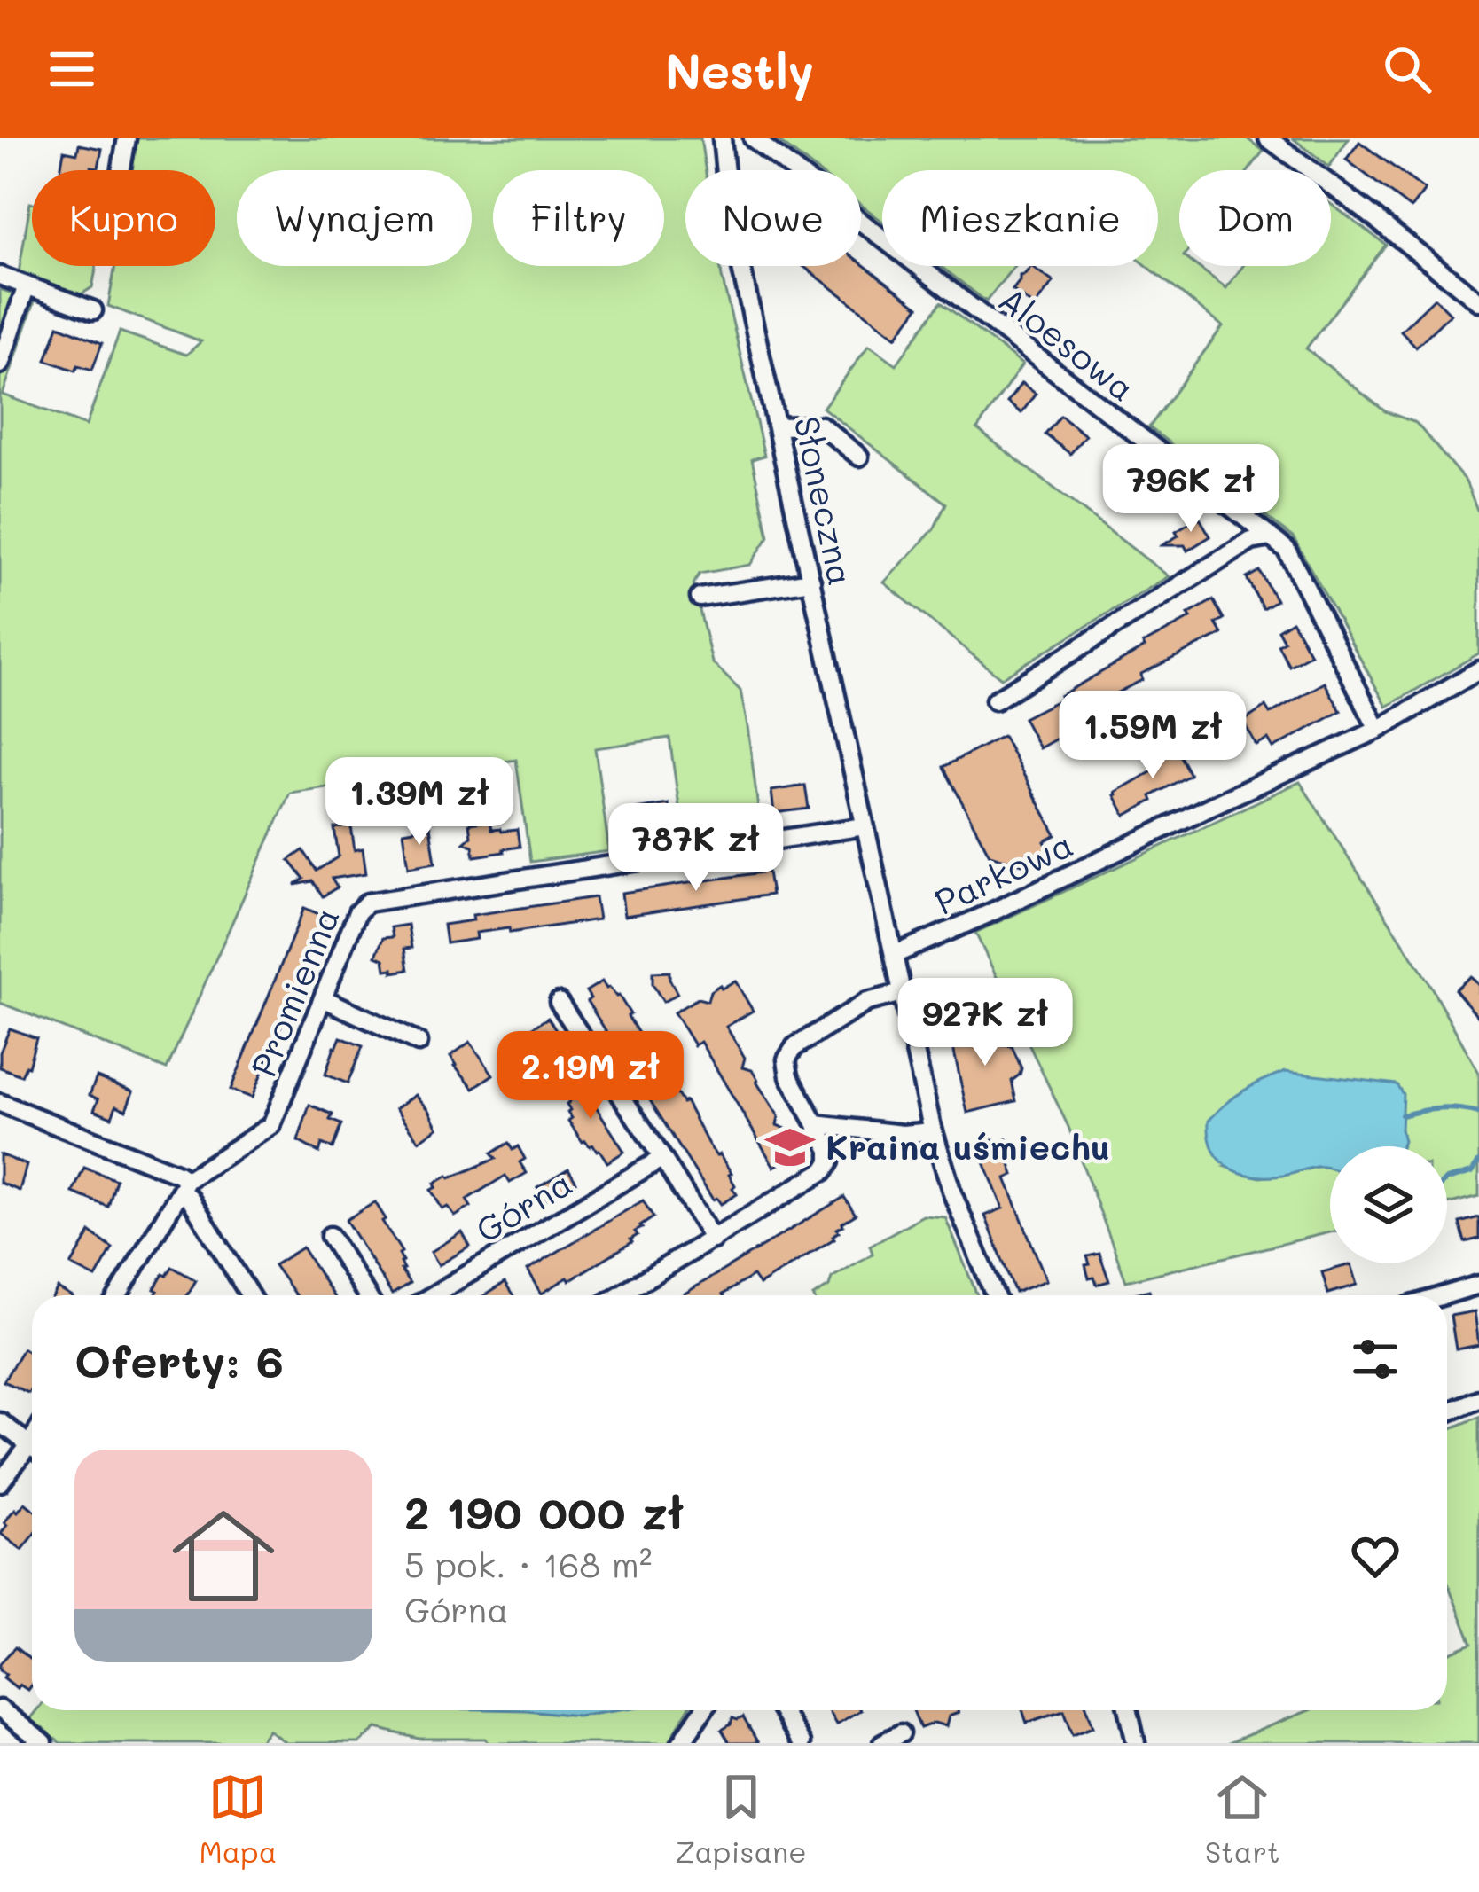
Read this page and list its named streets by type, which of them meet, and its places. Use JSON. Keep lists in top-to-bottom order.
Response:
{
  "streets": {
    "street": [
      "Aloesowa",
      "Słoneczna",
      "Parkowa",
      "Promienna",
      "Górna"
    ]
  },
  "crossings": [
    ["Aloesowa", "Parkowa"],
    ["Słoneczna", "Parkowa"],
    ["Słoneczna", "Promienna"]
  ],
  "places": {
    "school or university": ["Kraina uśmiechu"]
  },
  "page": {
    "header": "Nestly",
    "chip": [
      "Kupno",
      "Wynajem",
      "Filtry",
      "Nowe",
      "Mieszkanie",
      "Dom"
    ],
    "price": [
      "796K zł",
      "1.59M zł",
      "1.39M zł",
      "787K zł",
      "927K zł",
      "2.19M zł"
    ],
    "heading": "Oferty: 6",
    "list": [
      {
        "name": "2 190 000 zł",
        "note": "5 pok. · 168 m² · Górna"
      }
    ],
    "tabs": ["Mapa", "Zapisane", "Start"]
  }
}
